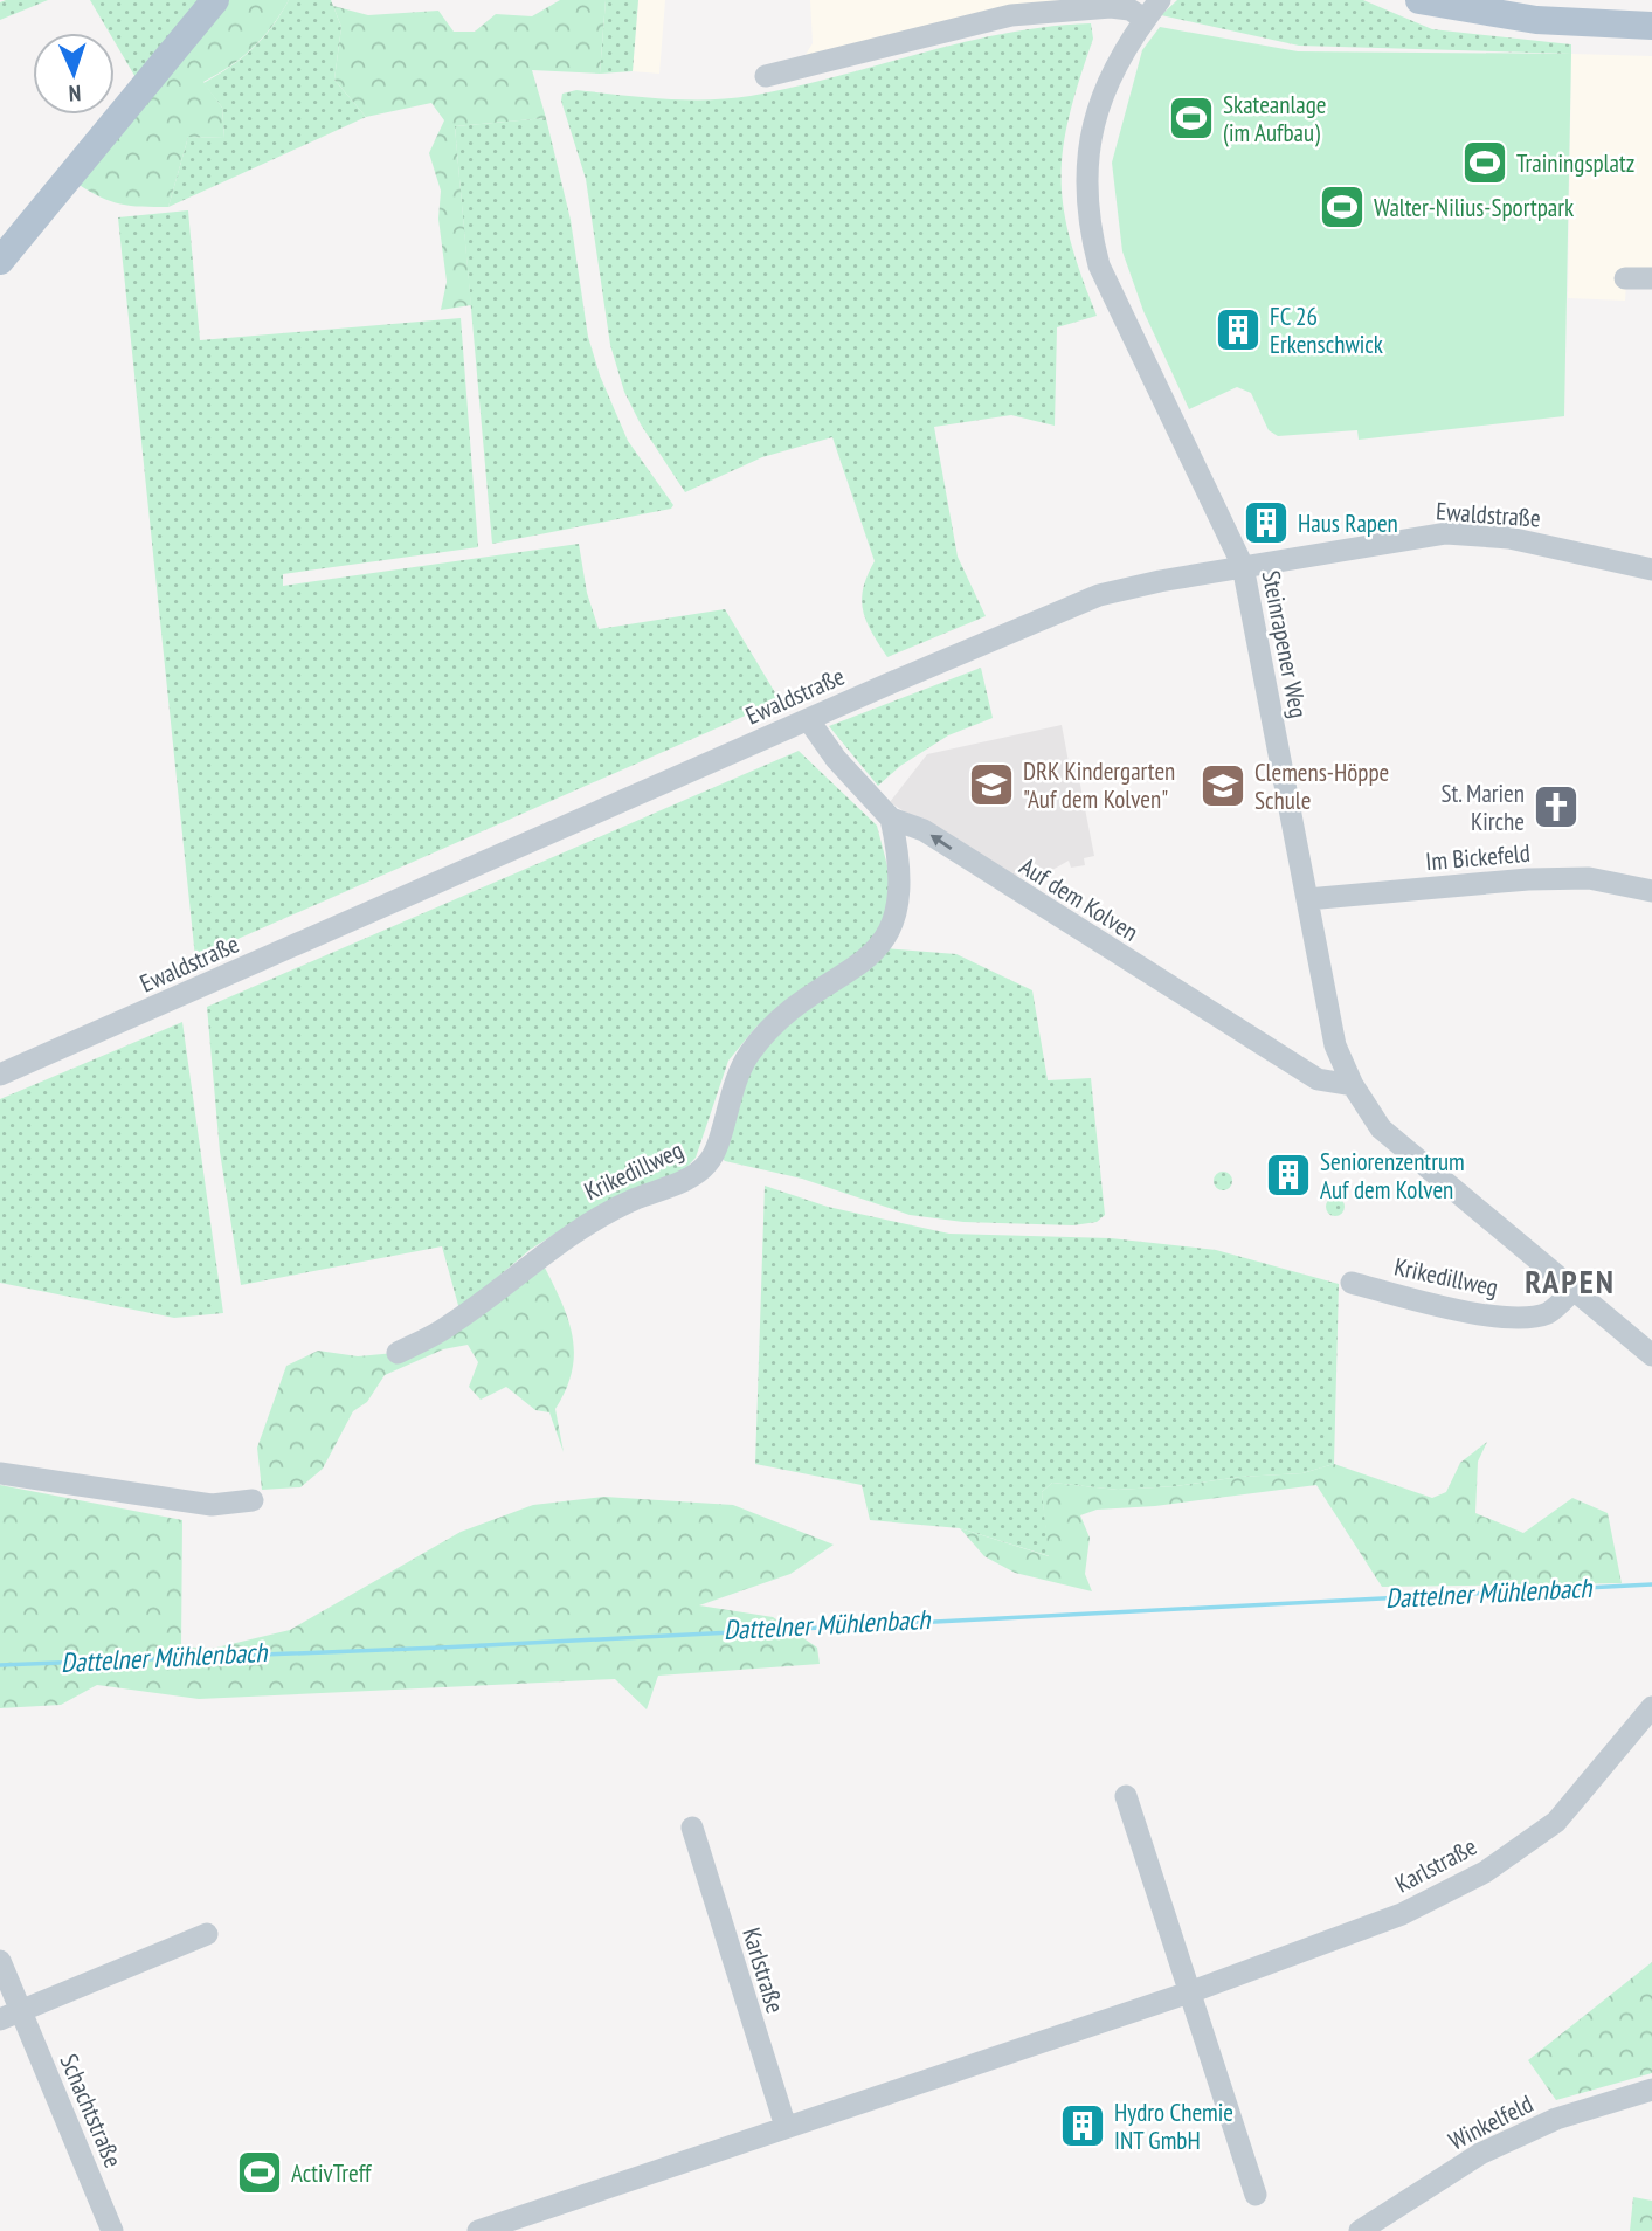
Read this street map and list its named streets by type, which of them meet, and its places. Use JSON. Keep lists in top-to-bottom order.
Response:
{
  "streets": {
    "street": [
      "Ewaldstraße",
      "Steinrapener Weg",
      "Im Bickefeld",
      "Auf dem Kolven",
      "Krikedillweg",
      "Karlstraße",
      "Schachtstraße",
      "Winkelfeld"
    ]
  },
  "crossings": [
    ["Ewaldstraße", "Steinrapener Weg"],
    ["Ewaldstraße", "Auf dem Kolven"],
    ["Steinrapener Weg", "Im Bickefeld"],
    ["Steinrapener Weg", "Auf dem Kolven"],
    ["Steinrapener Weg", "Krikedillweg"],
    ["Auf dem Kolven", "Krikedillweg"]
  ],
  "one_way": ["Auf dem Kolven"],
  "districts": ["RAPEN"],
  "water": ["Dattelner Mühlenbach"],
  "places": {
    "sports": [
      "Skateanlage (im Aufbau)",
      "Trainingsplatz",
      "Walter-Nilius-Sportpark",
      "ActivTreff"
    ],
    "building": [
      "FC 26 Erkenschwick",
      "Haus Rapen",
      "Seniorenzentrum Auf dem Kolven",
      "Hydro Chemie INT GmbH"
    ],
    "school or university": ["DRK Kindergarten \"Auf dem Kolven\"", "Clemens-Höppe Schule"],
    "church": ["St. Marien Kirche"]
  },
  "north": "bottom"
}
